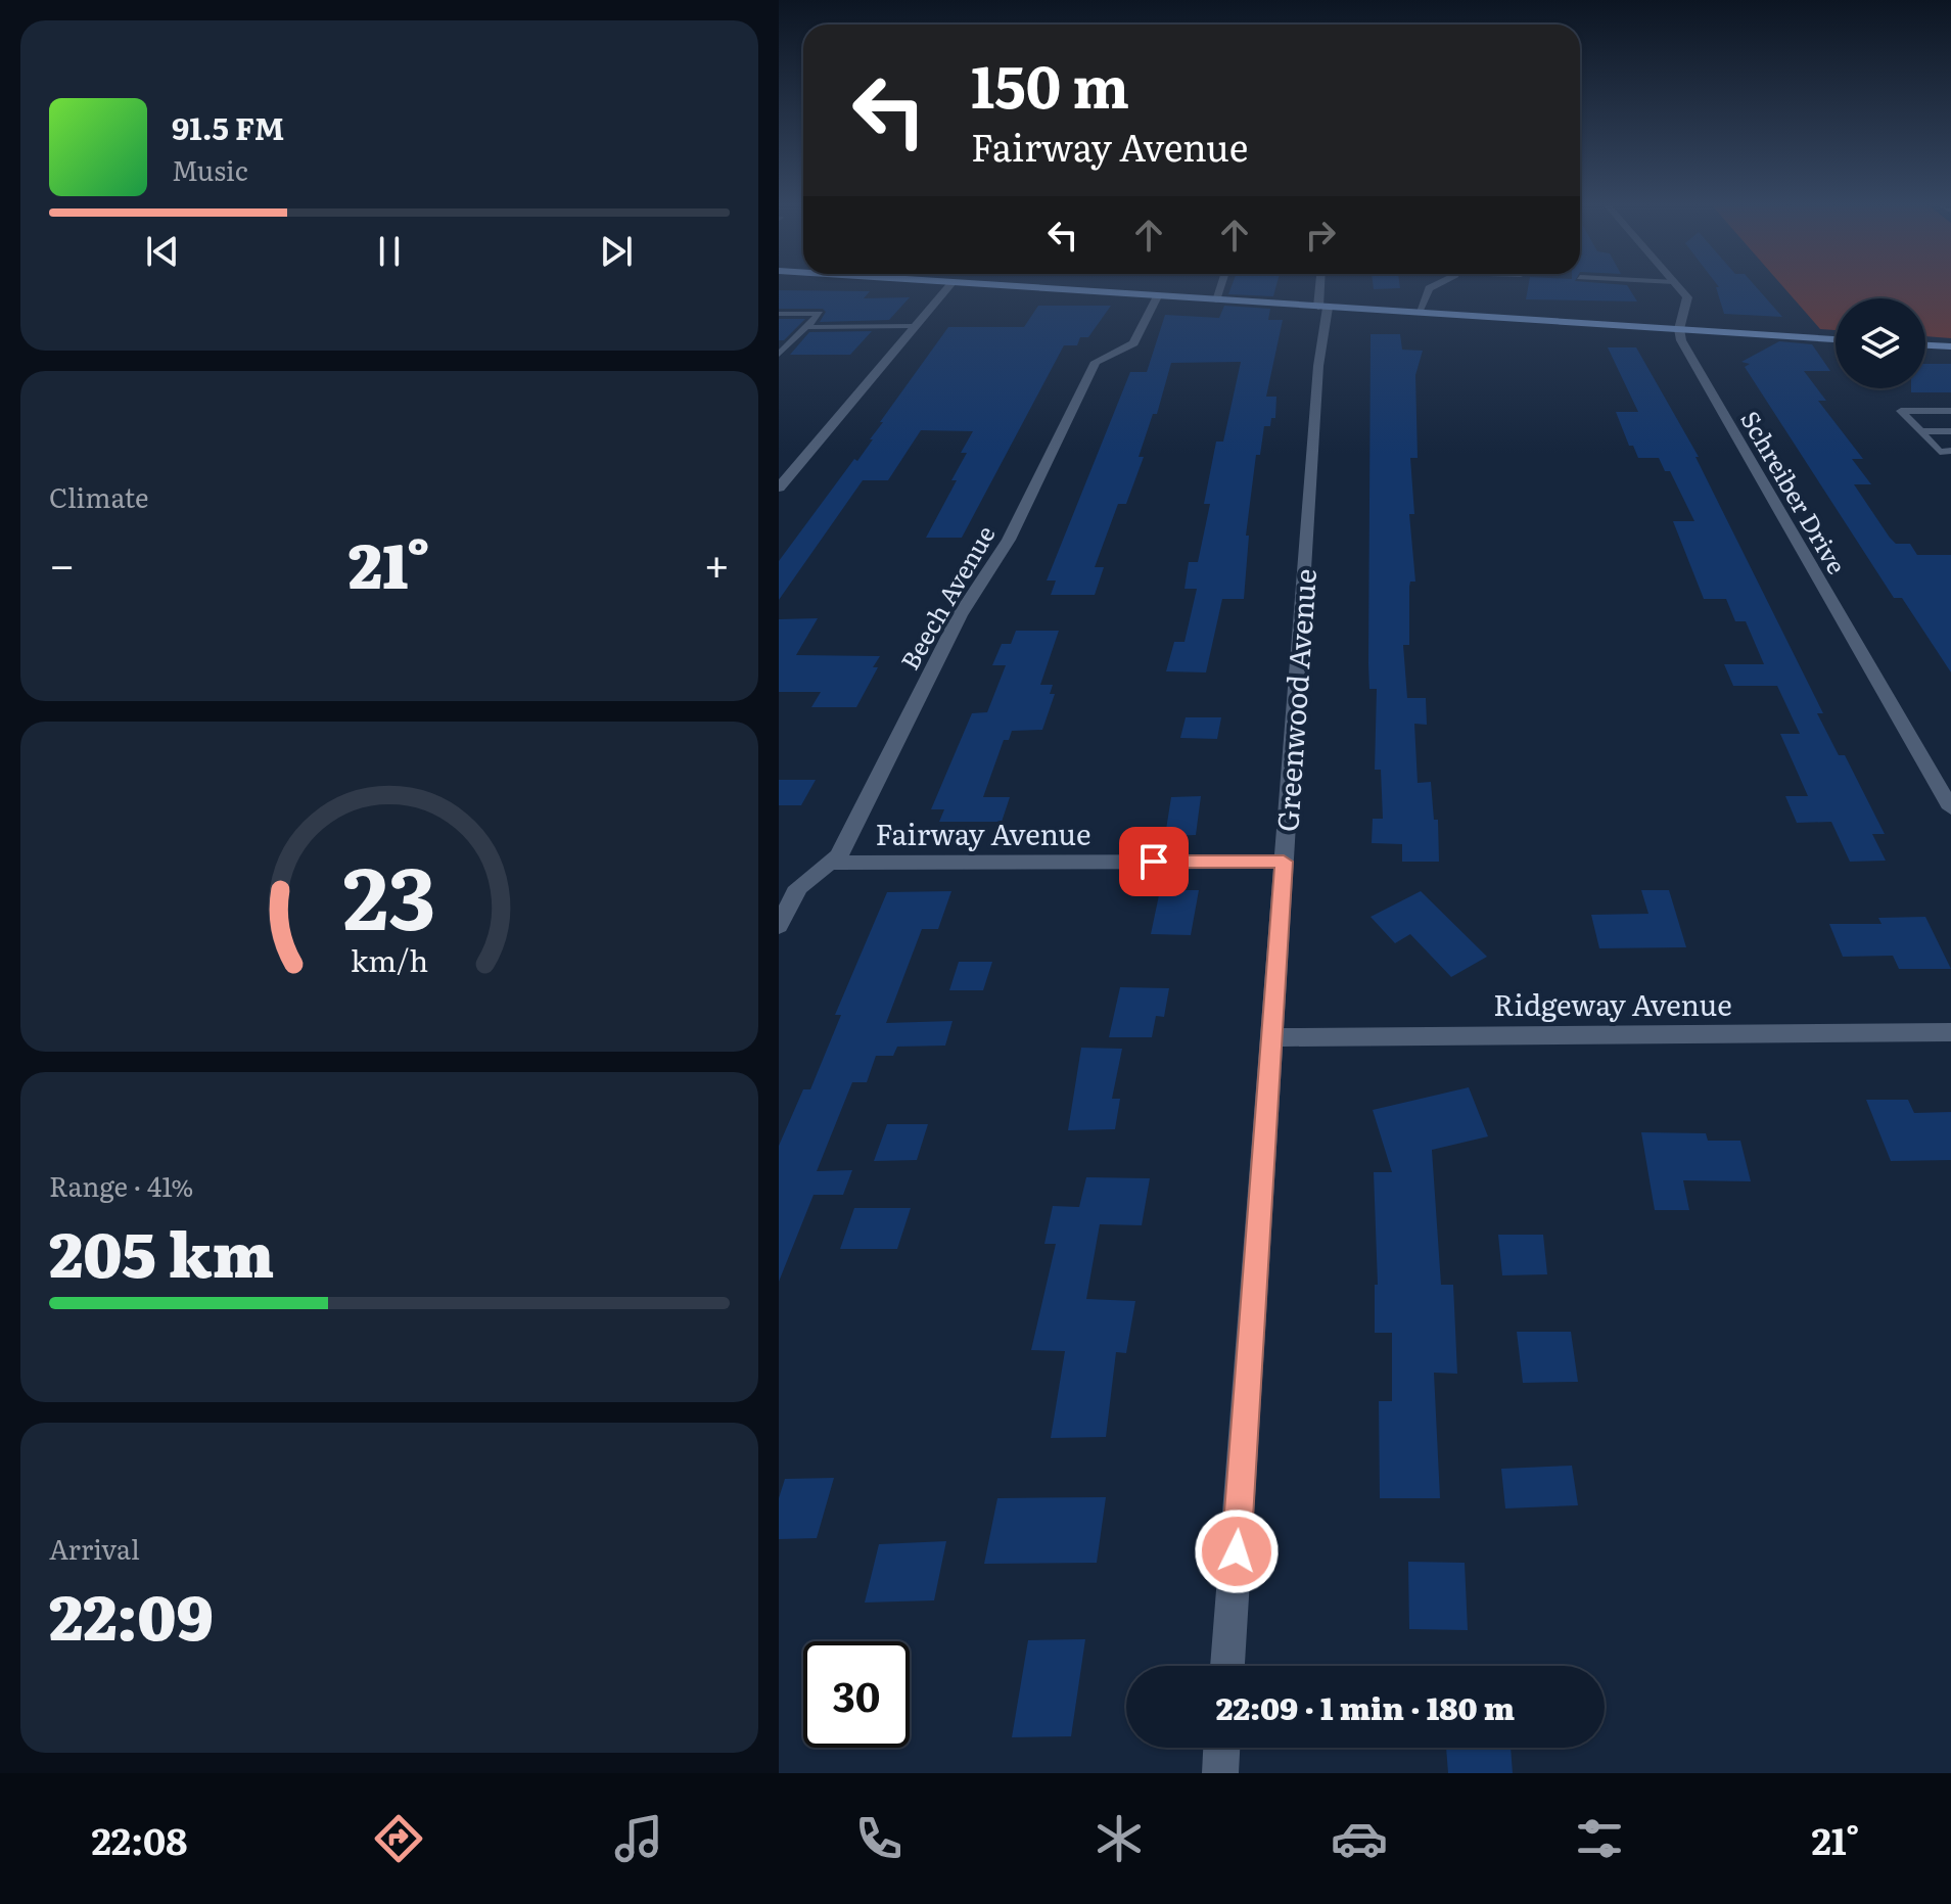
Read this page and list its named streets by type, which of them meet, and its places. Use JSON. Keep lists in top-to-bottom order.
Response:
{
  "streets": {
    "street": [
      "Schreiber Drive",
      "Beech Avenue",
      "Greenwood Avenue",
      "Fairway Avenue",
      "Ridgeway Avenue"
    ]
  },
  "crossings": [
    ["Beech Avenue", "Fairway Avenue"],
    ["Greenwood Avenue", "Fairway Avenue"],
    ["Greenwood Avenue", "Ridgeway Avenue"]
  ],
  "page": {
    "turn": ["150 m", "Fairway Avenue"],
    "song": ["91.5 FM", "Music"],
    "tile": [
      "Climate",
      ["Range · 41%", "205 km"],
      ["Arrival", "22:09"]
    ],
    "heat": ["−", "21°", "+"],
    "limit": "30",
    "trip": "22:09 · 1 min · 180 m",
    "tabs": ["22:08", "21°"],
    "gauge": ["23", "km/h"]
  }
}
